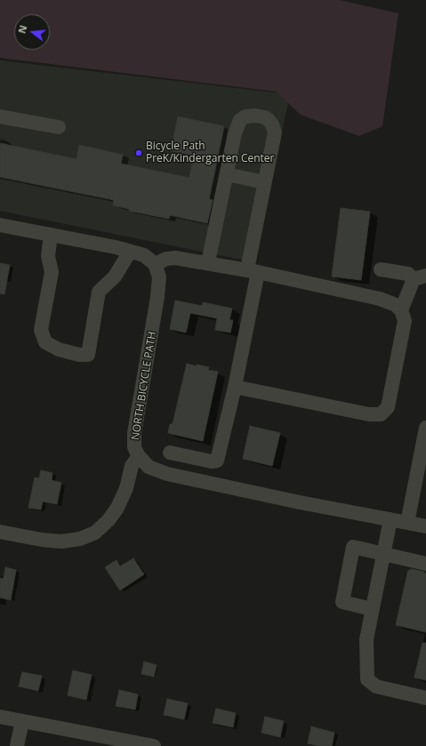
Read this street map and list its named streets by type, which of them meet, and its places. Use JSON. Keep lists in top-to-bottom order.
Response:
{
  "streets": {
    "street": ["NORTH BICYCLE PATH"]
  },
  "places": ["Bicycle Path PreK/Kindergarten Center"],
  "north": "left"
}
